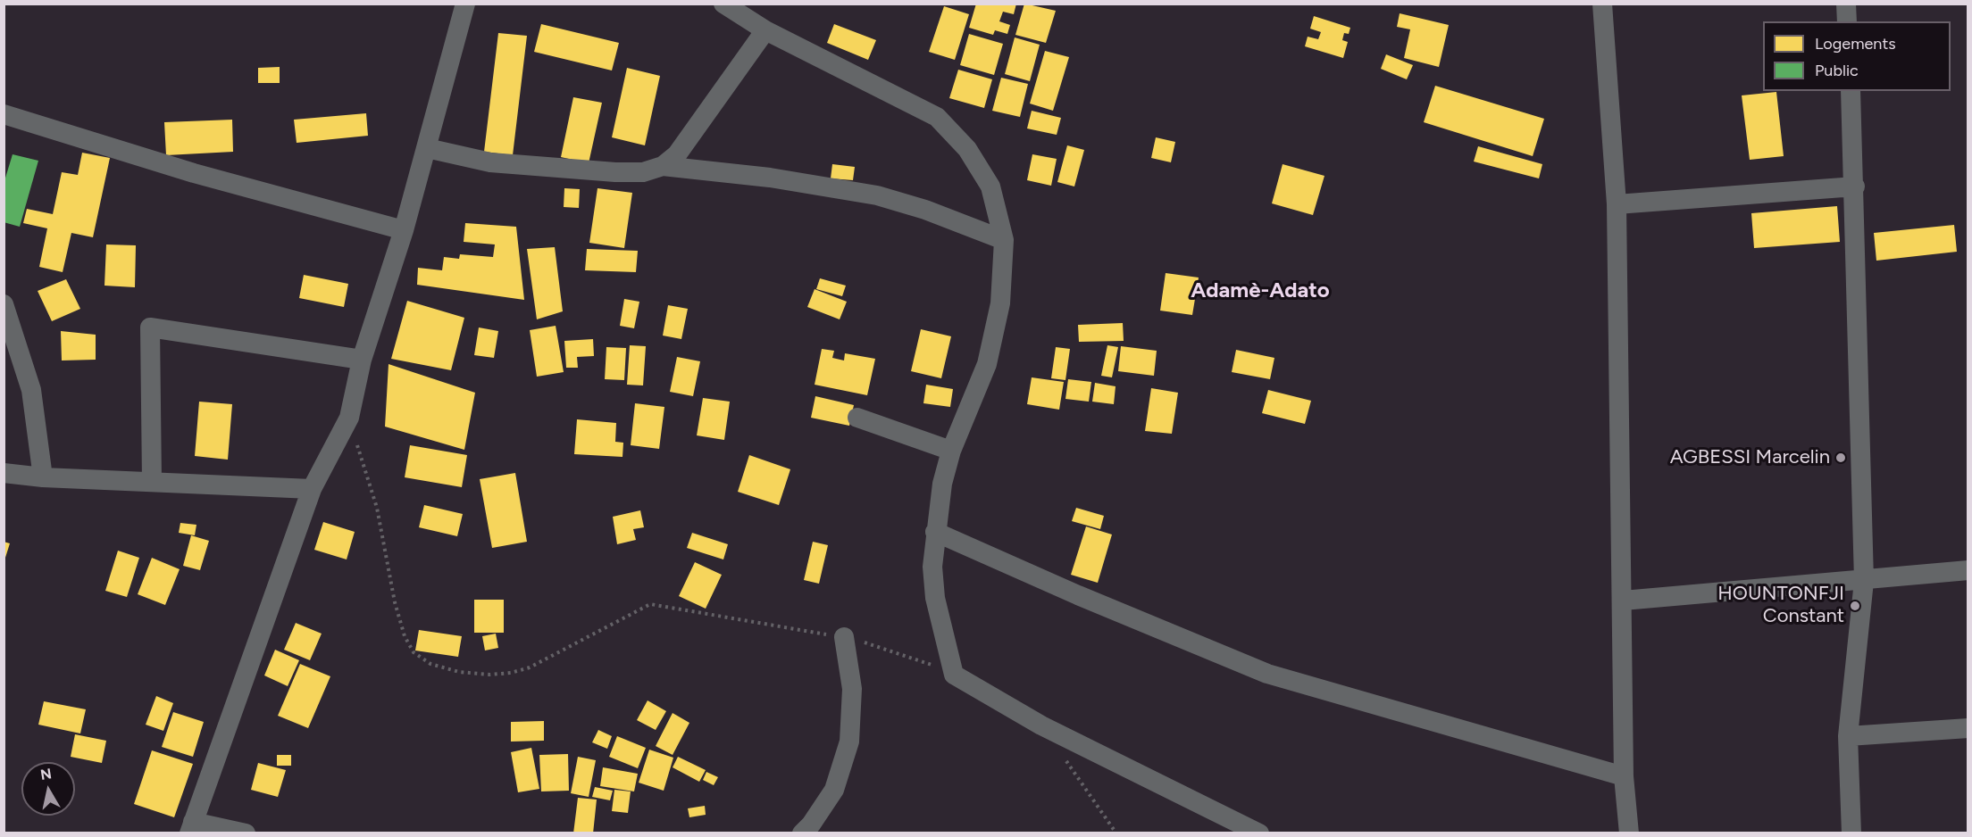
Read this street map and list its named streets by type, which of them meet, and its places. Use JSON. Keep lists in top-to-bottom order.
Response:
{
  "districts": ["Adamè-Adato"],
  "places": ["AGBESSI Marcelin", "HOUNTONFJI Constant"],
  "legend": ["Logements", "Public"],
  "north": "top"
}
